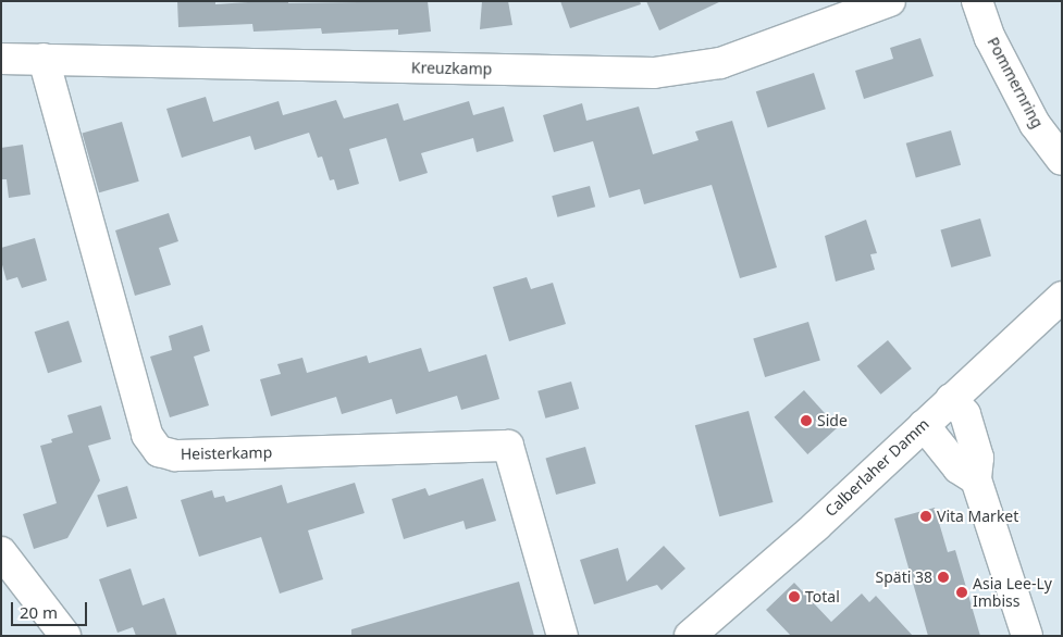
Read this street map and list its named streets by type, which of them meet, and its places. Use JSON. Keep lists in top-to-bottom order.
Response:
{
  "streets": {
    "street": [
      "Kreuzkamp",
      "Pommernring",
      "Heisterkamp",
      "Calberlaher Damm"
    ]
  },
  "crossings": [
    ["Kreuzkamp", "Heisterkamp"]
  ],
  "places": [
    "Side",
    "Vita Market",
    "Späti 38",
    "Asia Lee-Ly Imbiss",
    "Total"
  ],
  "scale_bar": "20 m"
}
